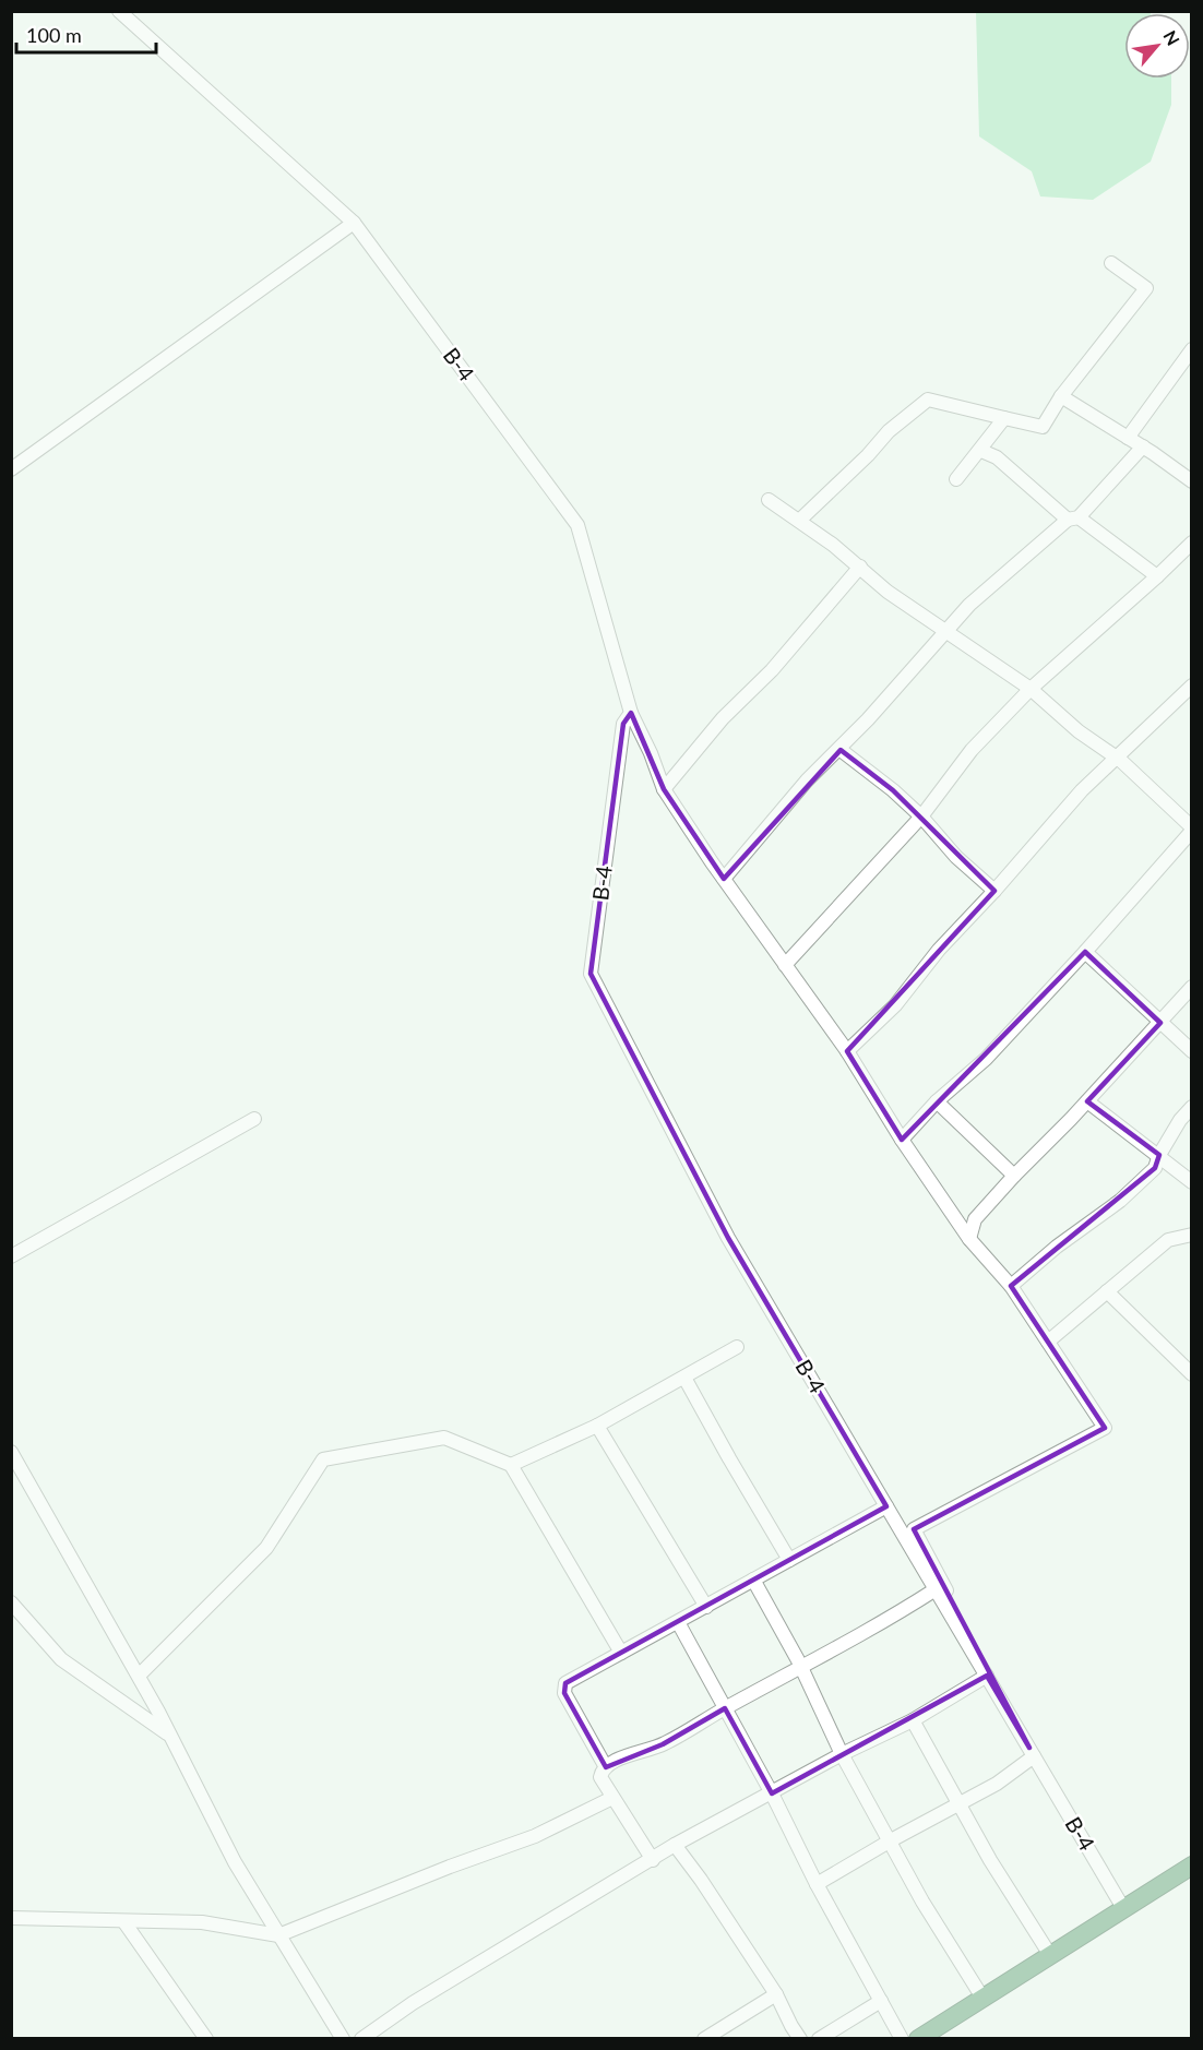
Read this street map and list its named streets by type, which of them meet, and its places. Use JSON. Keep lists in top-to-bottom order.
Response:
{
  "streets": {
    "street": ["B-4"]
  },
  "scale_bar": "100 m",
  "north": "top right"
}
